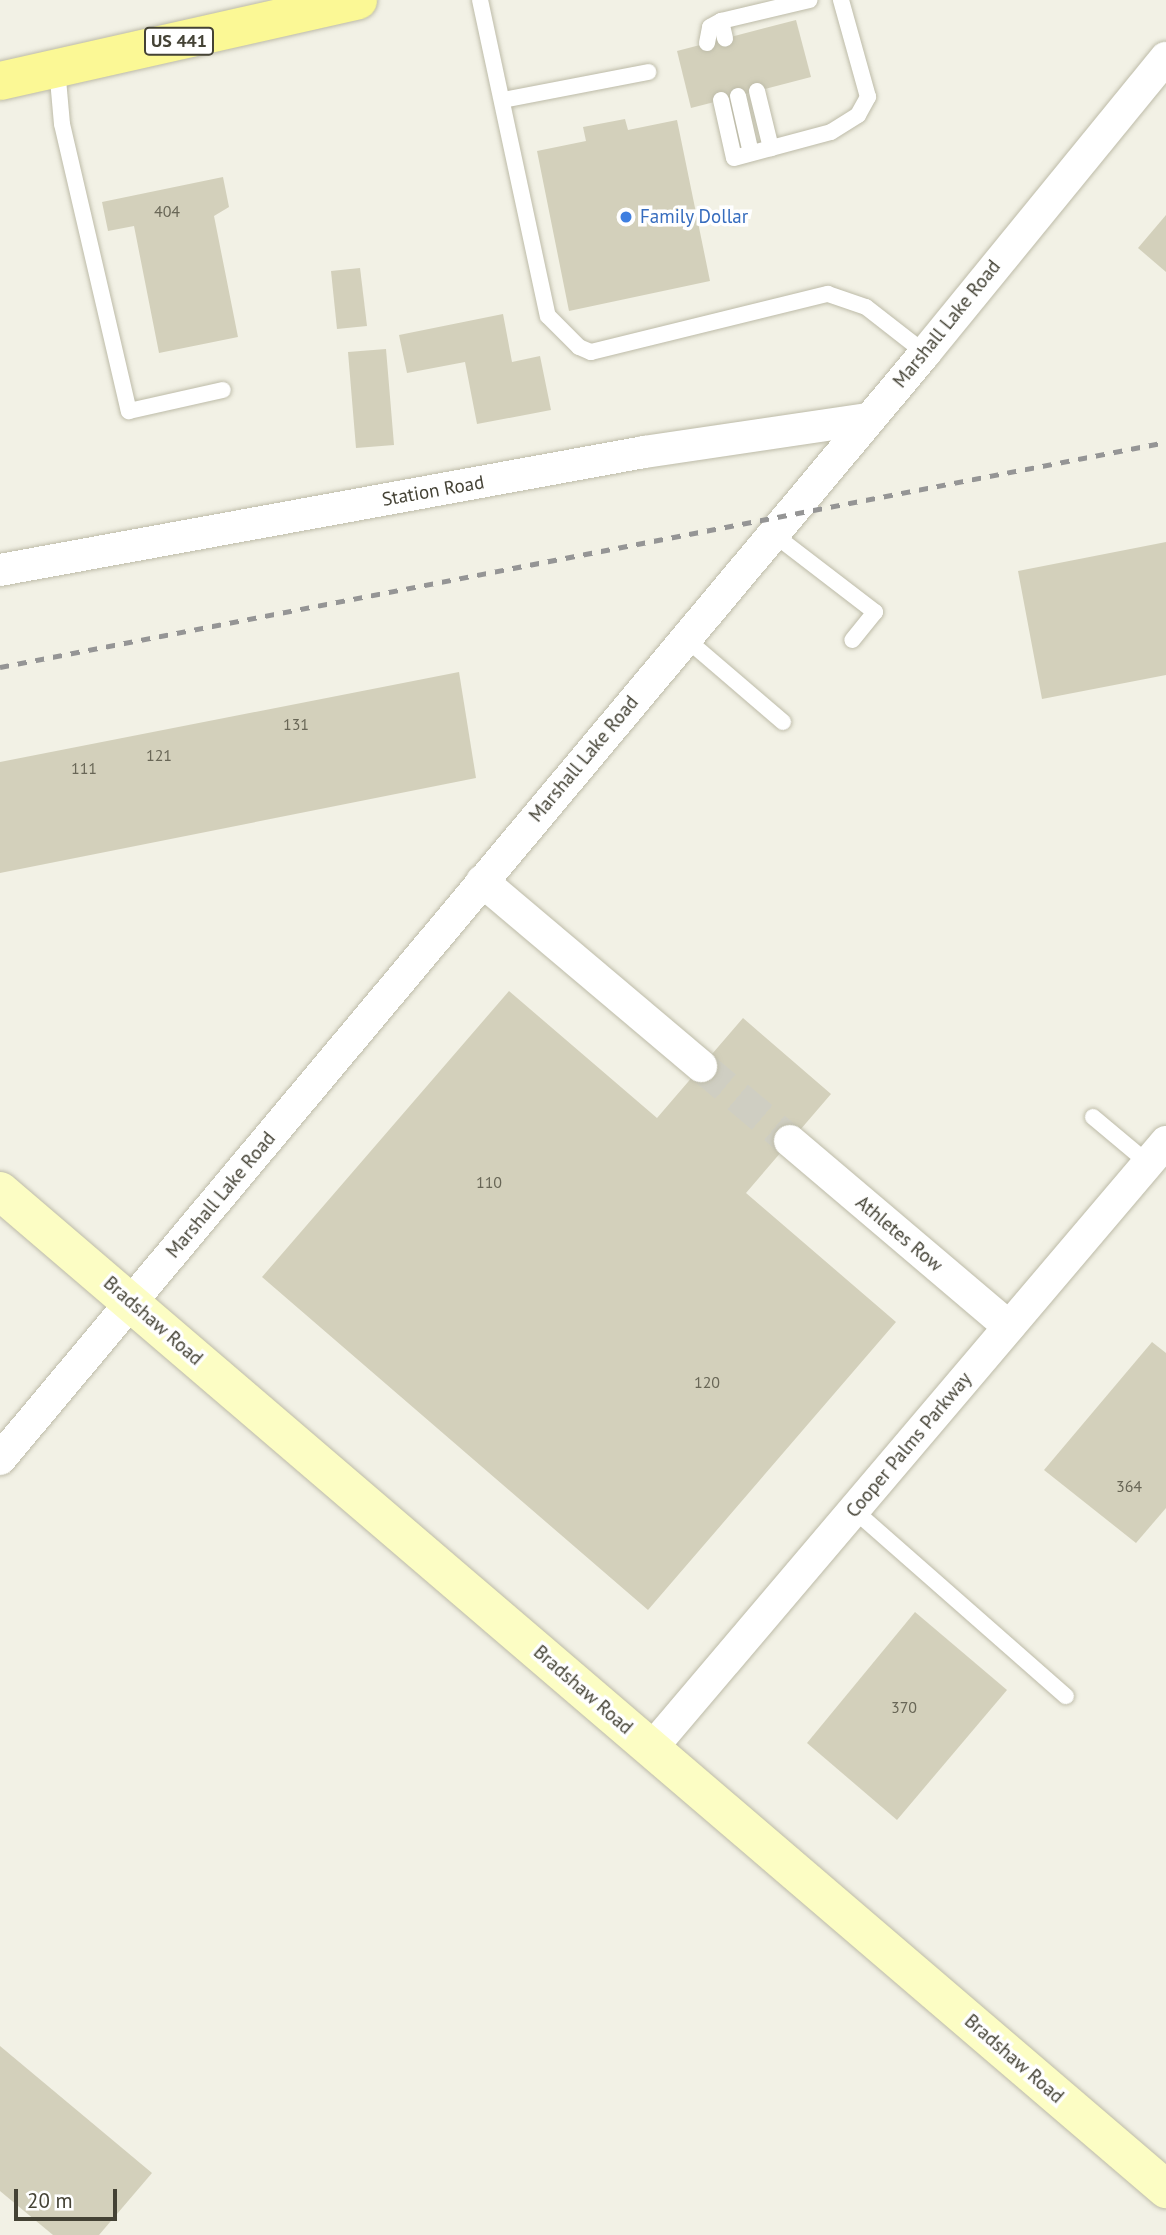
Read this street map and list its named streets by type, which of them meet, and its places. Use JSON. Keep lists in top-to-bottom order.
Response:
{
  "streets": {
    "main road": ["US 441"],
    "street": [
      "Marshall Lake Road",
      "Station Road",
      "Athletes Row",
      "Bradshaw Road",
      "Cooper Palms Parkway"
    ]
  },
  "crossings": [
    ["Marshall Lake Road", "Station Road"],
    ["Marshall Lake Road", "Bradshaw Road"],
    ["Athletes Row", "Cooper Palms Parkway"],
    ["Bradshaw Road", "Cooper Palms Parkway"]
  ],
  "places": ["Family Dollar"],
  "house_numbers": [
    "404",
    "131",
    "121",
    "111",
    "110",
    "120",
    "364",
    "370"
  ],
  "scale_bar": "20 m"
}
